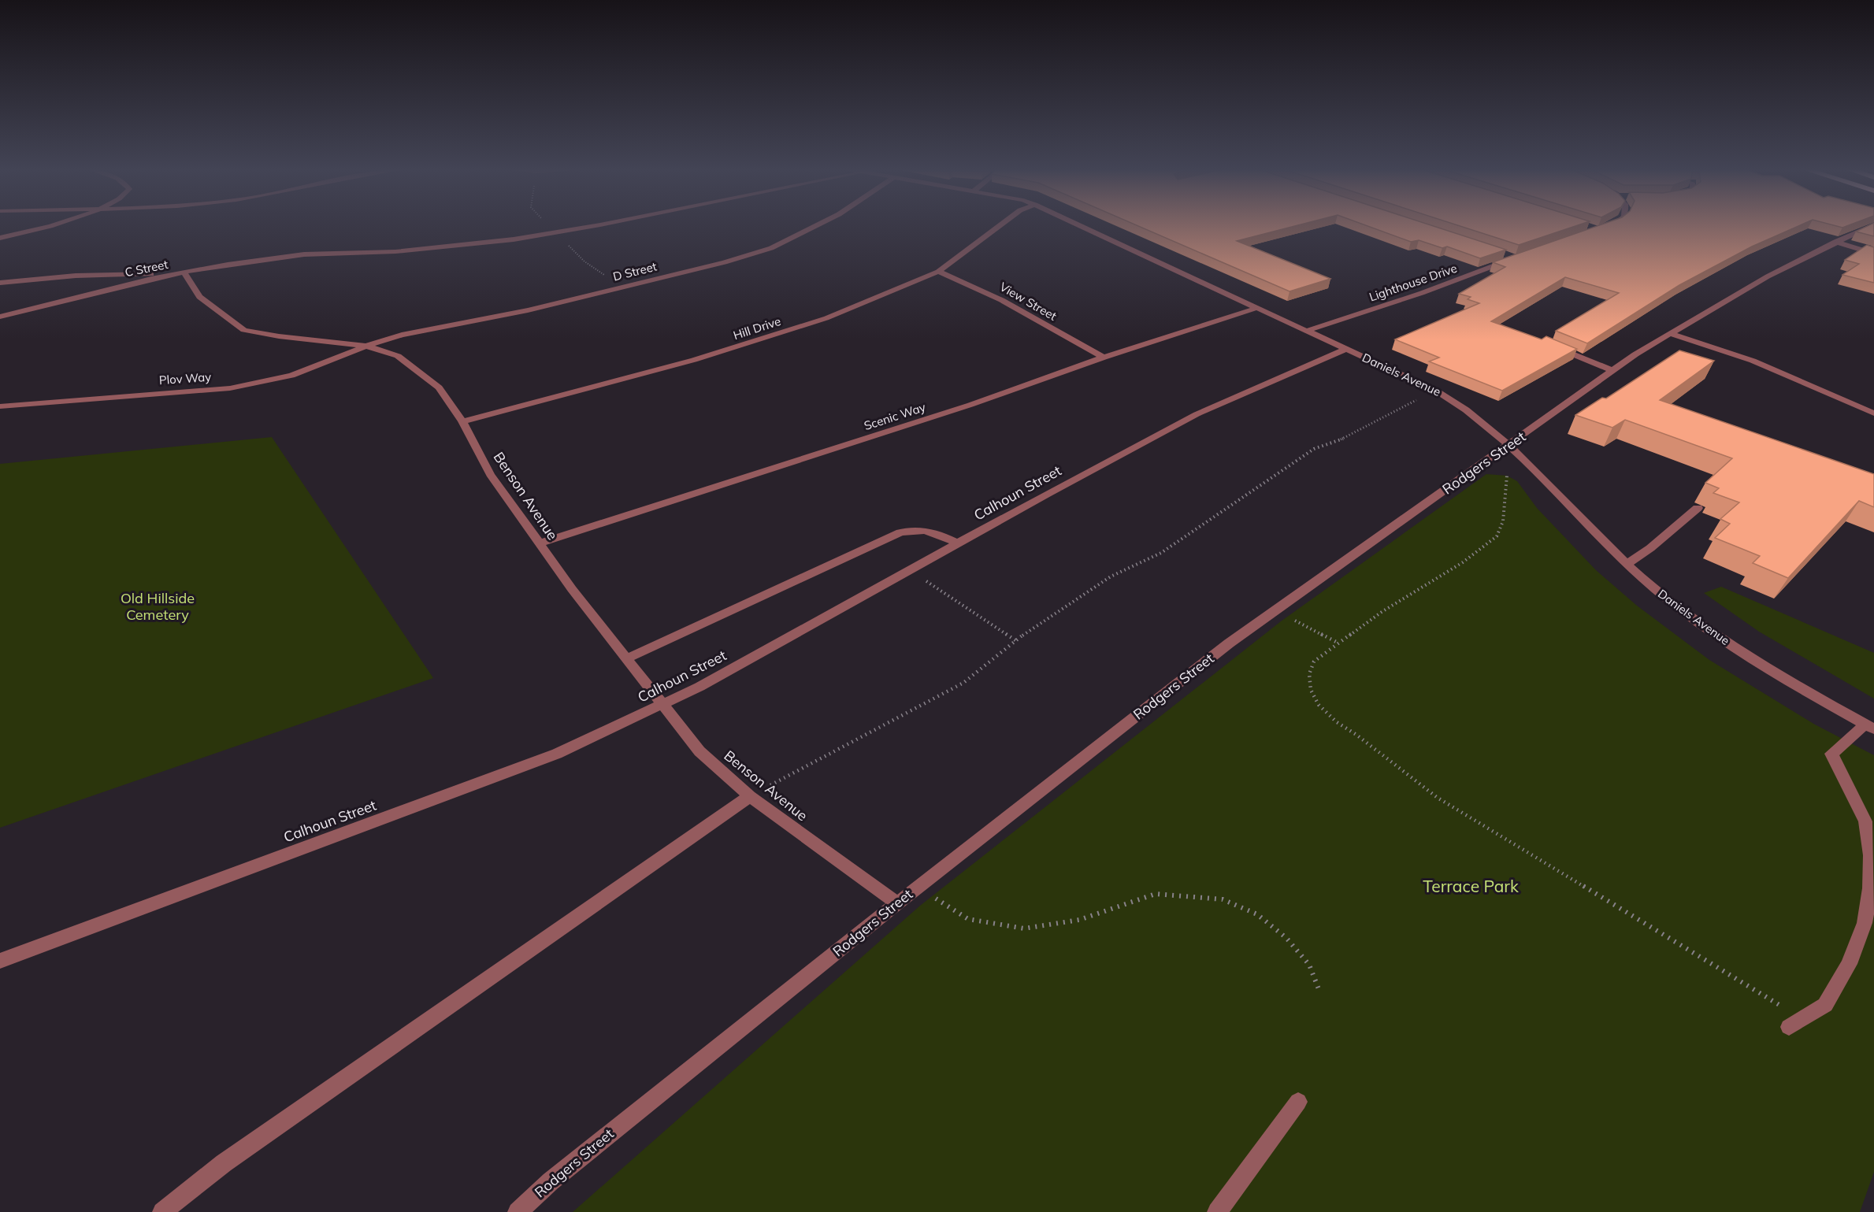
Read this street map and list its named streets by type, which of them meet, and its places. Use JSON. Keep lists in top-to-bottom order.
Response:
{
  "streets": {
    "street": [
      "C Street",
      "D Street",
      "Lighthouse Drive",
      "View Street",
      "Hill Drive",
      "Daniels Avenue",
      "Plov Way",
      "Scenic Way",
      "Rodgers Street",
      "Calhoun Street",
      "Benson Avenue"
    ]
  },
  "crossings": [
    ["C Street", "Benson Avenue"],
    ["D Street", "Plov Way"],
    ["D Street", "Benson Avenue"],
    ["Lighthouse Drive", "Daniels Avenue"],
    ["View Street", "Hill Drive"],
    ["View Street", "Scenic Way"],
    ["Hill Drive", "Benson Avenue"],
    ["Daniels Avenue", "Scenic Way"],
    ["Daniels Avenue", "Rodgers Street"],
    ["Daniels Avenue", "Calhoun Street"],
    ["Plov Way", "Benson Avenue"],
    ["Scenic Way", "Benson Avenue"],
    ["Rodgers Street", "Benson Avenue"],
    ["Calhoun Street", "Benson Avenue"]
  ],
  "parks": ["Old Hillside Cemetery", "Terrace Park"]
}
